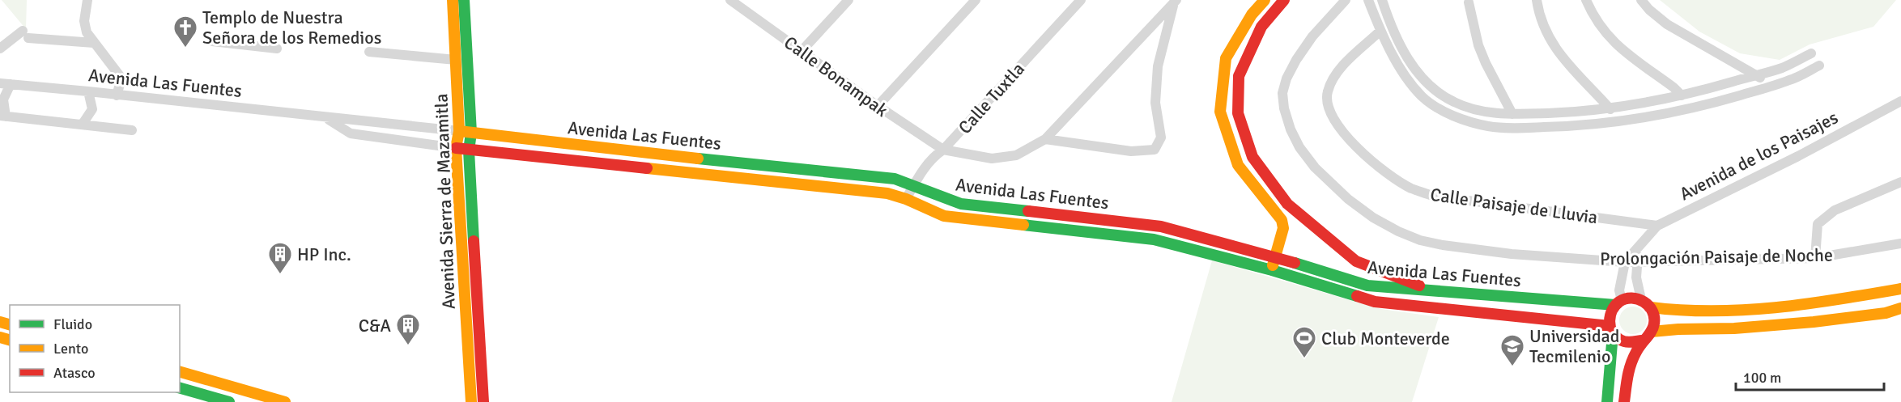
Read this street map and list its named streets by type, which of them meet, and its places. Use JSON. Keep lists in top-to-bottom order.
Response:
{
  "streets": {
    "street": [
      "Calle Bonampak",
      "Avenida Las Fuentes",
      "Calle Tuxtla",
      "Avenida de los Paisajes",
      "Avenida Sierra de Mazamitla",
      "Calle Paisaje de Lluvia",
      "Prolongación Paisaje de Noche"
    ]
  },
  "crossings": [
    ["Calle Bonampak", "Calle Tuxtla"],
    ["Avenida Las Fuentes", "Calle Tuxtla"],
    ["Avenida Las Fuentes", "Avenida Sierra de Mazamitla"],
    ["Avenida de los Paisajes", "Calle Paisaje de Lluvia"],
    ["Avenida de los Paisajes", "Prolongación Paisaje de Noche"]
  ],
  "places": {
    "church": ["Templo de Nuestra Señora de los Remedios"],
    "building": ["HP Inc.", "C&A"],
    "sports": ["Club Monteverde"],
    "school or university": ["Universidad Tecmilenio"]
  },
  "legend": ["Fluido", "Lento", "Atasco"],
  "scale_bar": "100 m"
}
